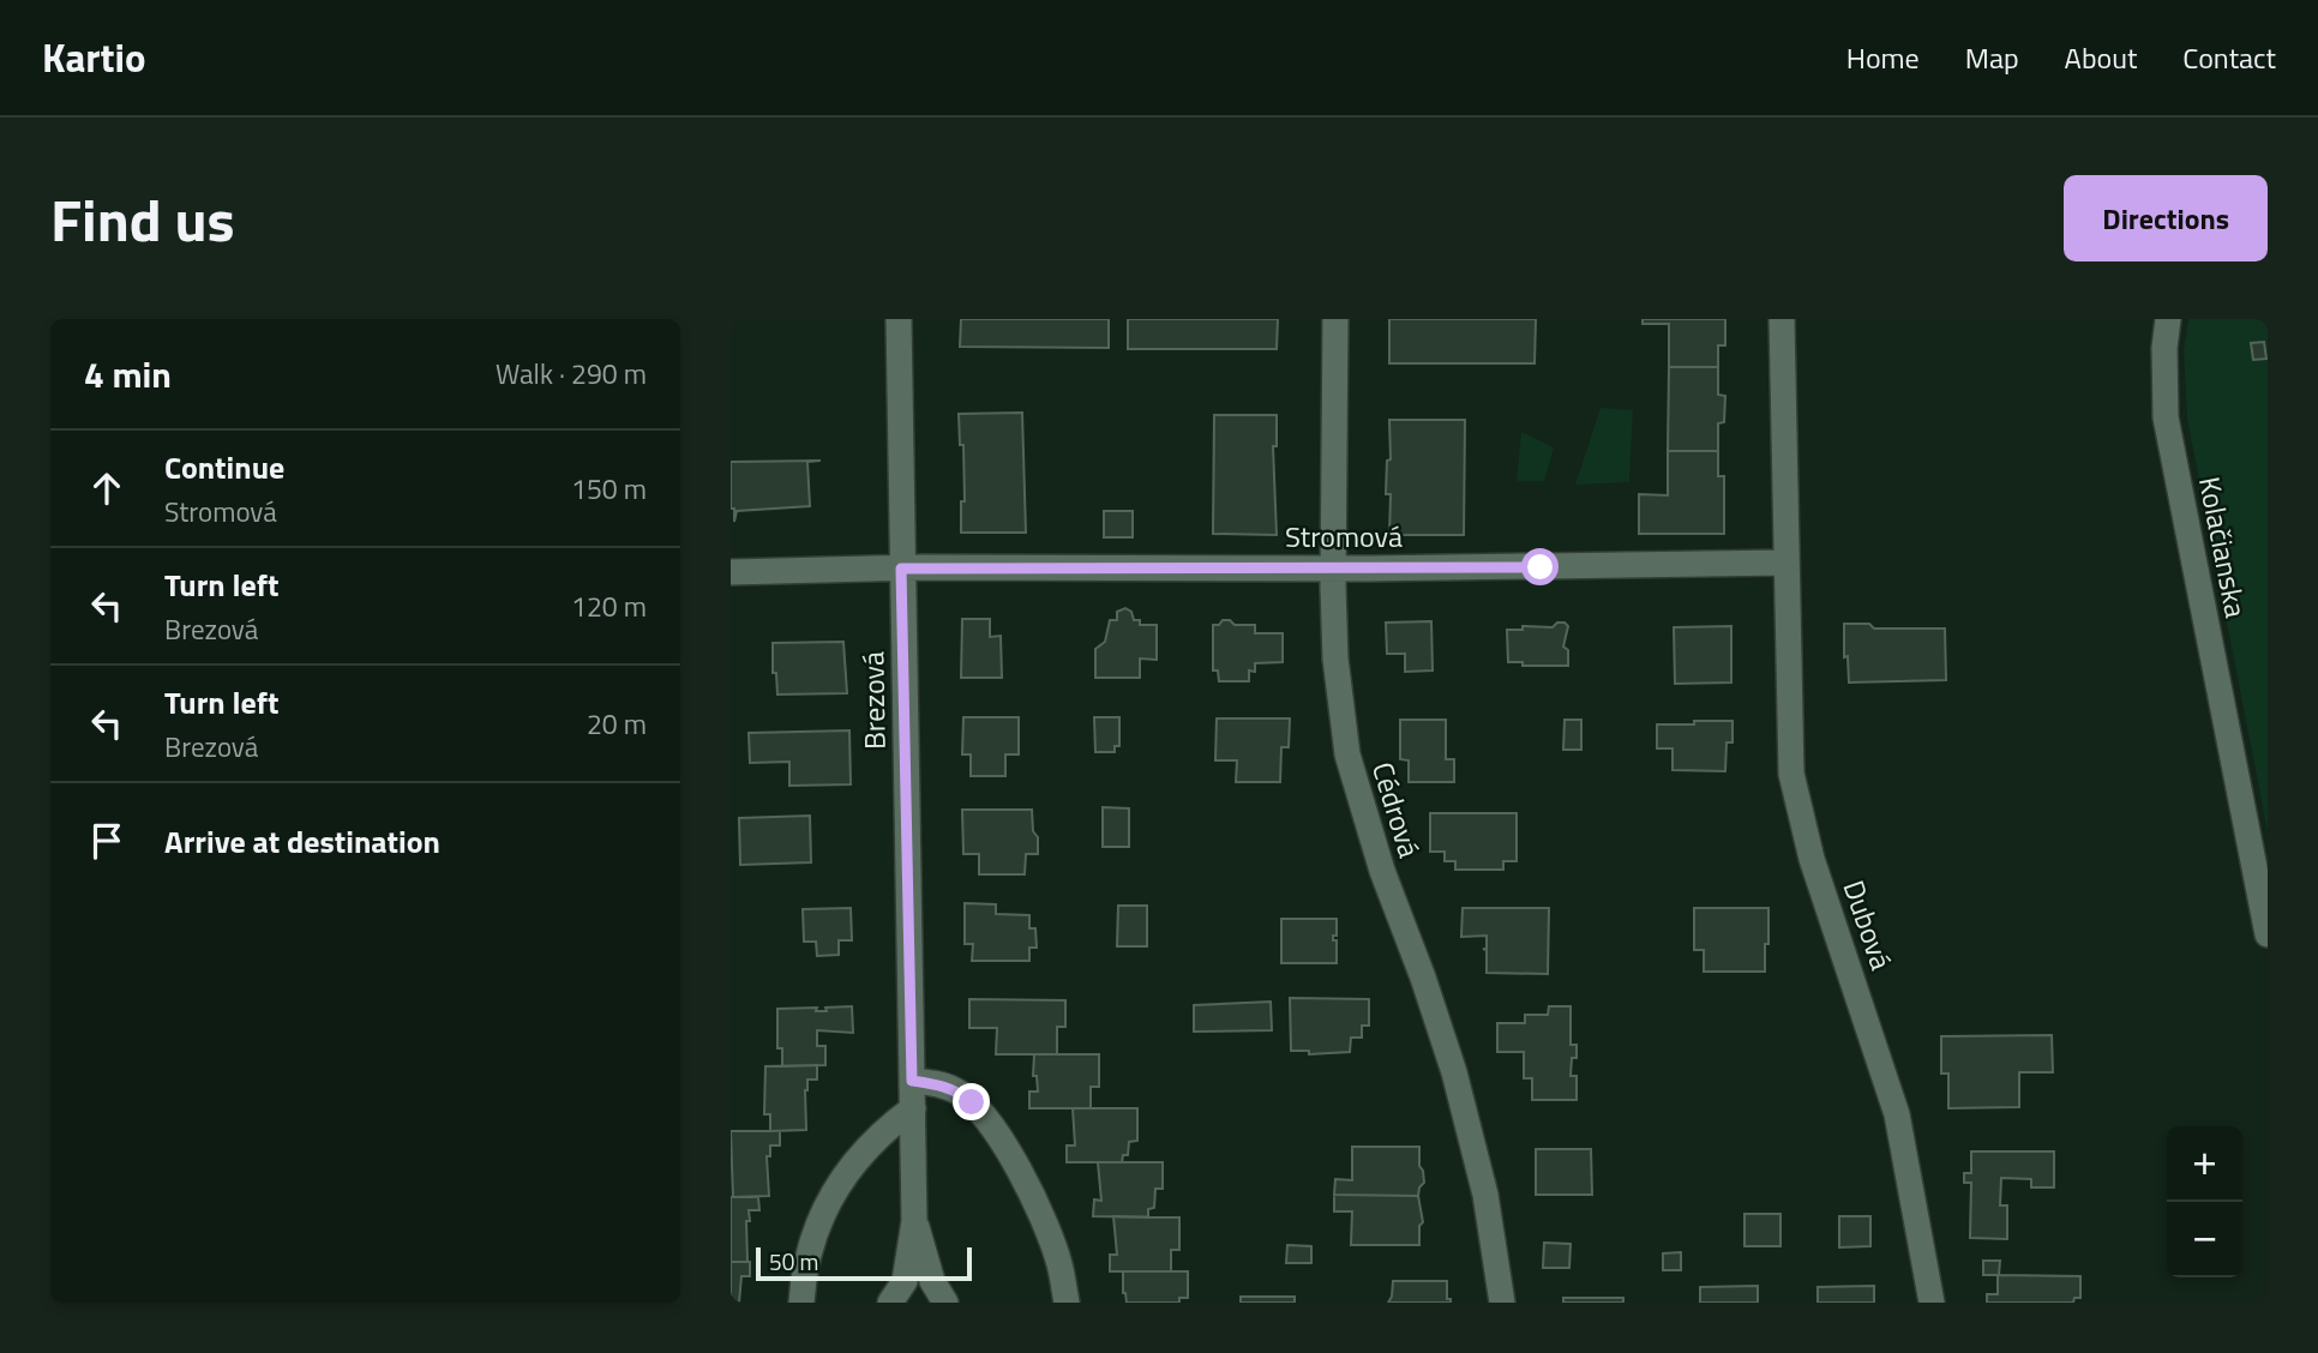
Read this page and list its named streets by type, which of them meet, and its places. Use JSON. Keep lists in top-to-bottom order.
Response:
{
  "streets": {
    "street": [
      "Stromová",
      "Kolačianska",
      "Brezová",
      "Cédrová",
      "Dubová"
    ]
  },
  "crossings": [
    ["Stromová", "Brezová"],
    ["Stromová", "Cédrová"],
    ["Stromová", "Dubová"]
  ],
  "scale_bar": "50 m",
  "page": {
    "header": "Kartio",
    "nav": [
      "Home",
      "Map",
      "About",
      "Contact"
    ],
    "title": "Find us",
    "buttons": "Directions",
    "heading": ["4 min", "Walk · 290 m"],
    "list": [
      ["Continue", "Stromová", "150 m"],
      ["Turn left", "Brezová", "120 m"],
      ["Turn left", "Brezová", "20 m"],
      "Arrive at destination"
    ],
    "map_buttons": ["+", "−"],
    "scale": "50 m"
  }
}
